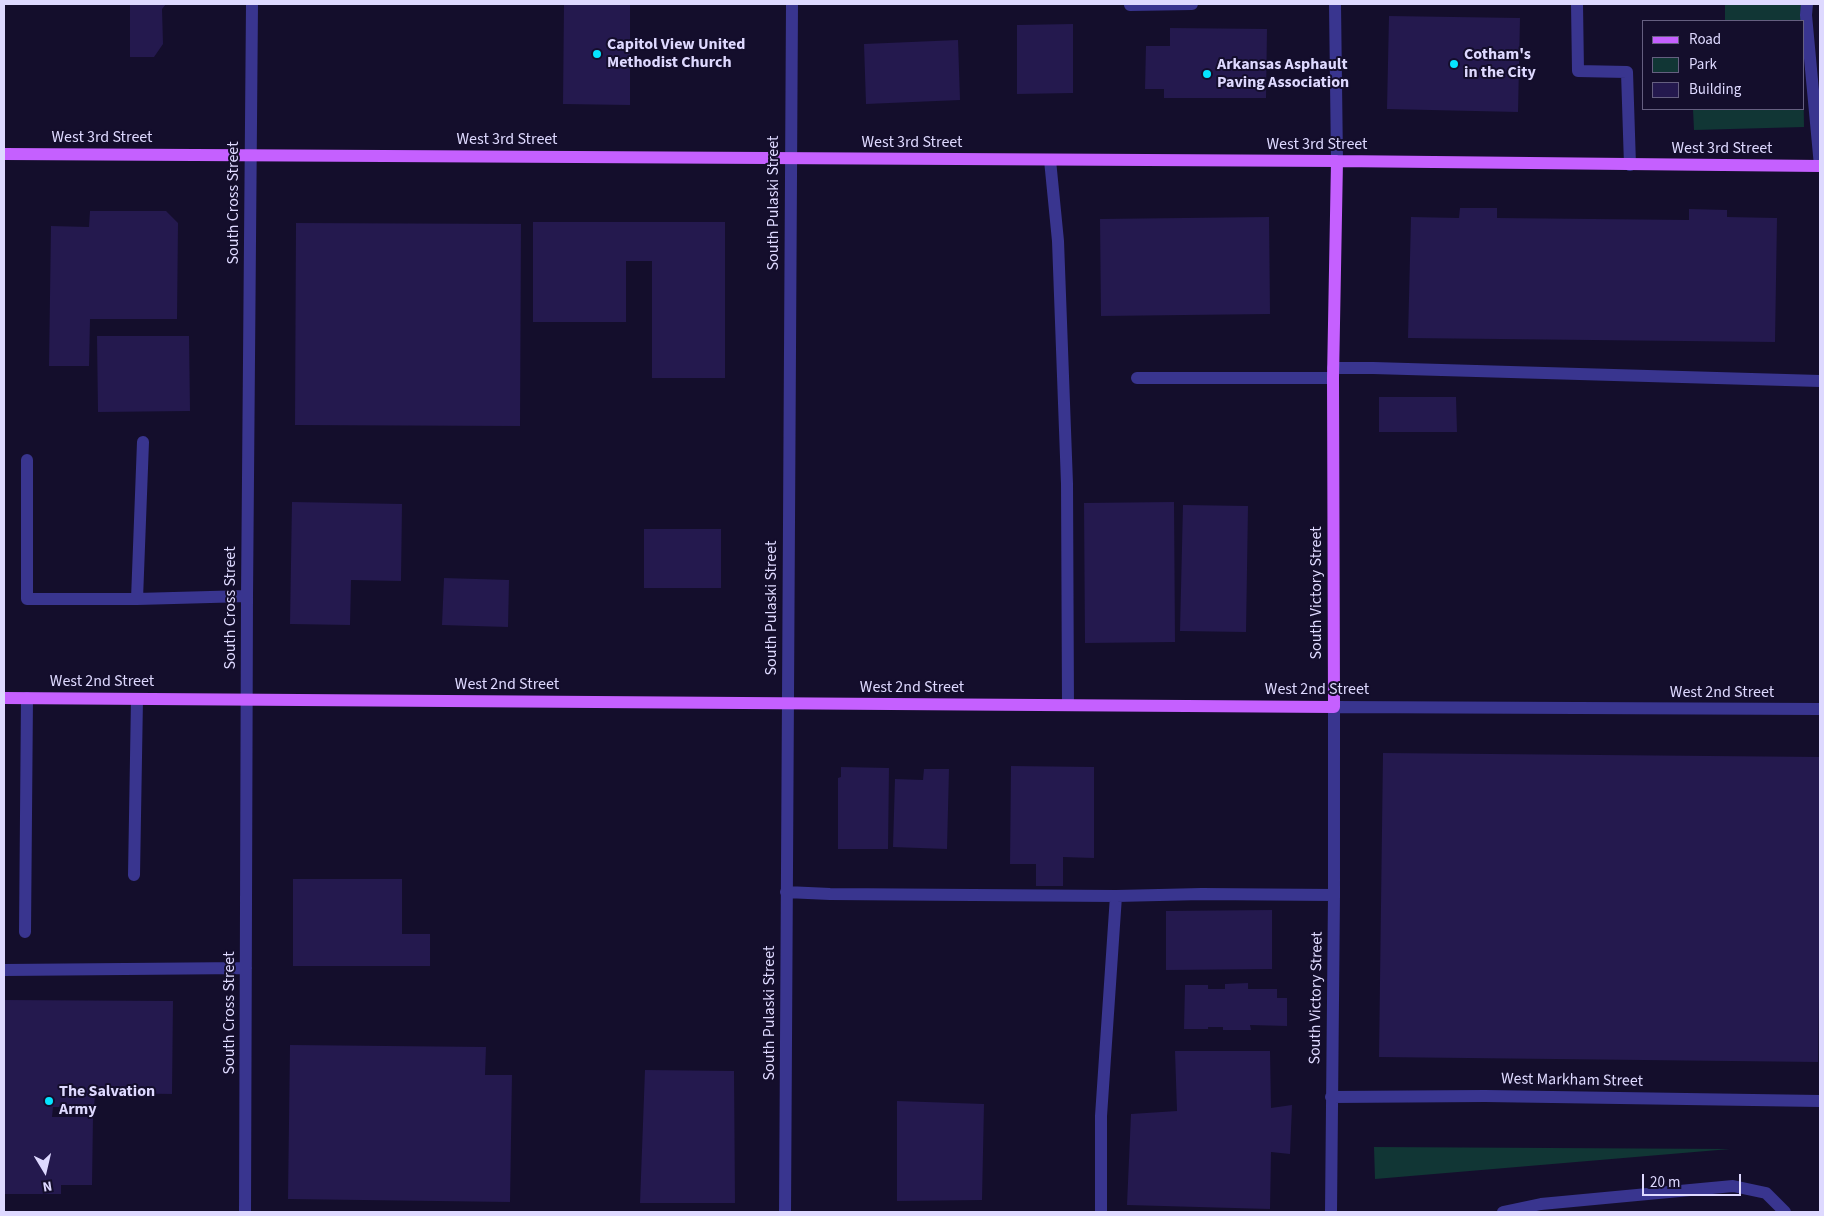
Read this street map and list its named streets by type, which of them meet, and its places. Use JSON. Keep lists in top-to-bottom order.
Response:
{
  "streets": {
    "main road": ["West 3rd Street", "South Victory Street", "West 2nd Street"],
    "street": ["South Cross Street", "South Pulaski Street", "West Markham Street"]
  },
  "crossings": [
    ["West 3rd Street", "South Cross Street"],
    ["West 3rd Street", "South Pulaski Street"],
    ["West 3rd Street", "South Victory Street"],
    ["South Cross Street", "West 2nd Street"],
    ["South Pulaski Street", "West 2nd Street"],
    ["South Victory Street", "West 2nd Street"],
    ["South Victory Street", "West Markham Street"]
  ],
  "places": [
    "Capitol View United Methodist Church",
    "Cotham's in the City",
    "Arkansas Asphault Paving Association",
    "The Salvation Army"
  ],
  "legend": ["Road", "Park", "Building"],
  "scale_bar": "20 m",
  "north": "bottom"
}
